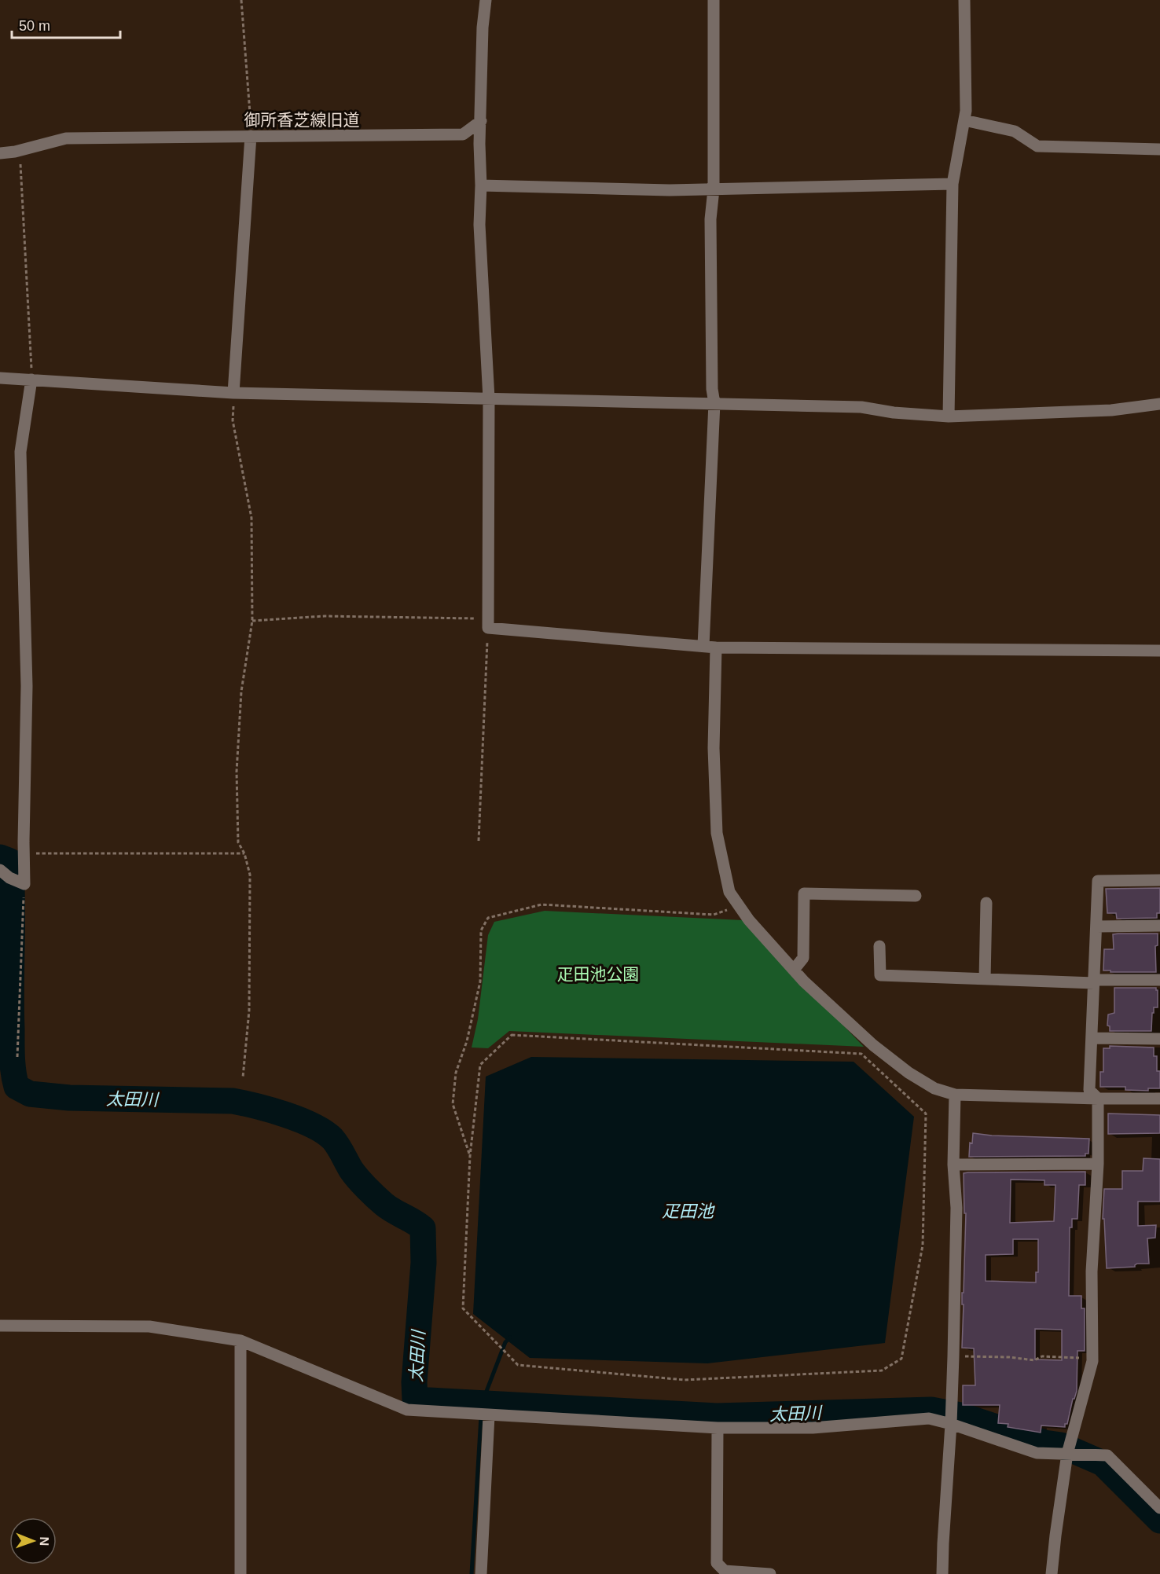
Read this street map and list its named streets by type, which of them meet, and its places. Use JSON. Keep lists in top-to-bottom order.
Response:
{
  "streets": {
    "street": ["御所香芝線旧道"]
  },
  "water": ["太田川", "疋田池"],
  "parks": ["疋田池公園"],
  "scale_bar": "50 m",
  "north": "right"
}
